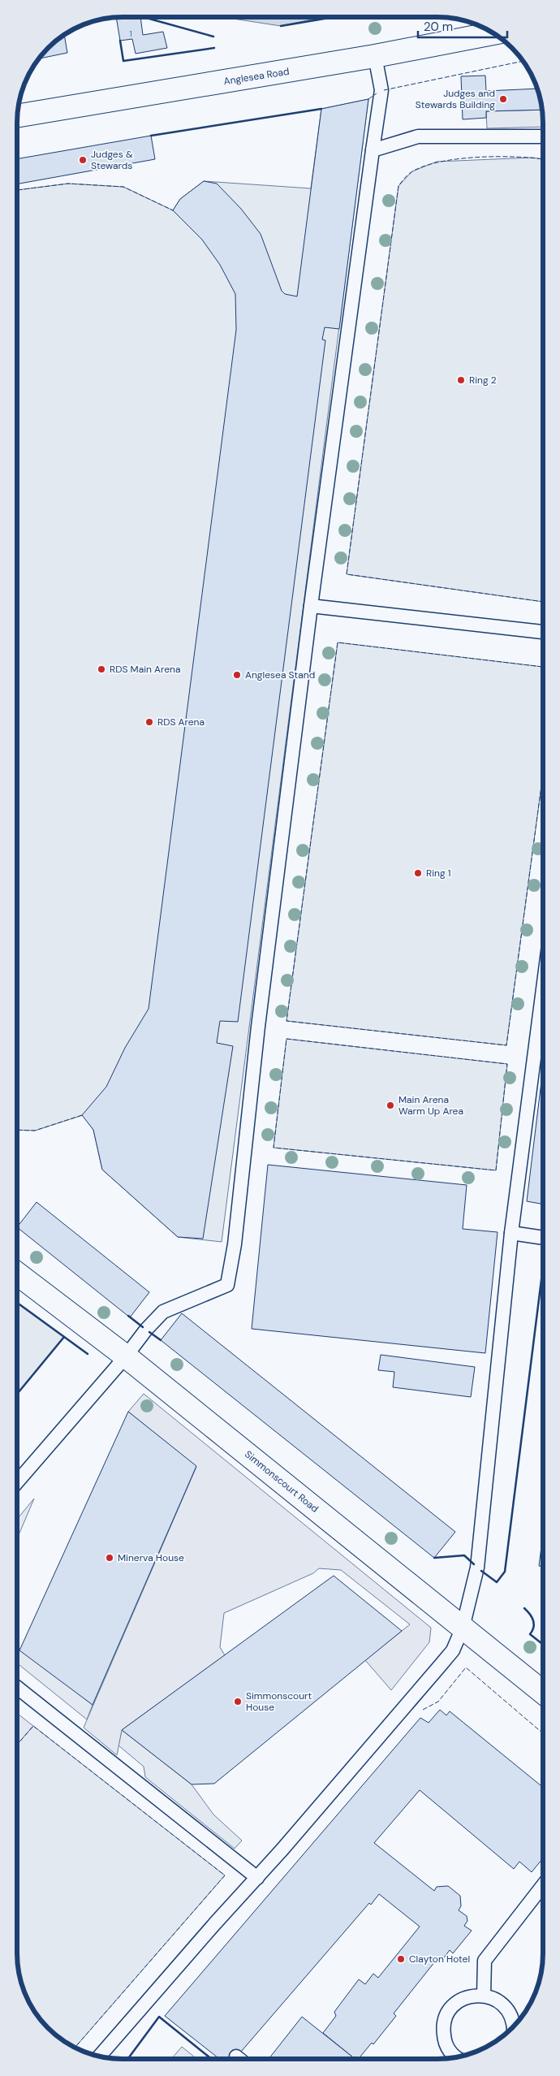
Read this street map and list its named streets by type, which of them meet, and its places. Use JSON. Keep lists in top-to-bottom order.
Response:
{
  "streets": {
    "street": ["Anglesea Road", "Simmonscourt Road"]
  },
  "places": [
    "Judges and Stewards Building",
    "Judges & Stewards",
    "Ring 2",
    "RDS Main Arena",
    "Anglesea Stand",
    "RDS Arena",
    "Ring 1",
    "Main Arena Warm Up Area",
    "Minerva House",
    "Simmonscourt House",
    "Clayton Hotel"
  ],
  "house_numbers": ["1"],
  "scale_bar": "20 m"
}
